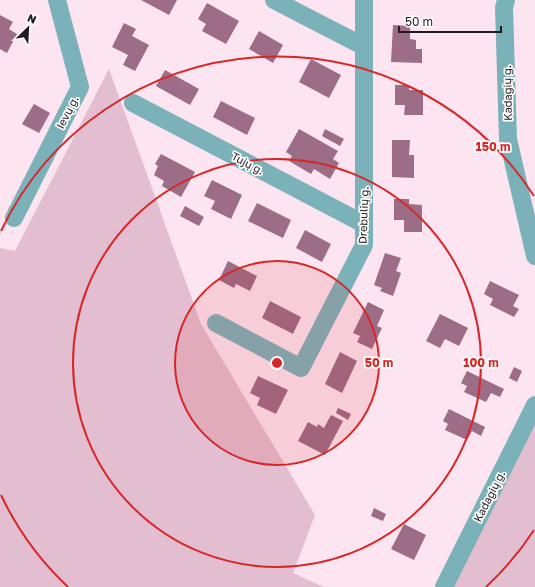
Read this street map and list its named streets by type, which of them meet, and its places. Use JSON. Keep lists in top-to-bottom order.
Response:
{
  "streets": {
    "street": [
      "Kadagių g.",
      "Ievų g.",
      "Tujų g.",
      "Drebulių g."
    ]
  },
  "crossings": [
    ["Tujų g.", "Drebulių g."]
  ],
  "scale_bar": "50 m",
  "north": "top right",
  "rings": ["150 m", "50 m", "100 m"]
}
